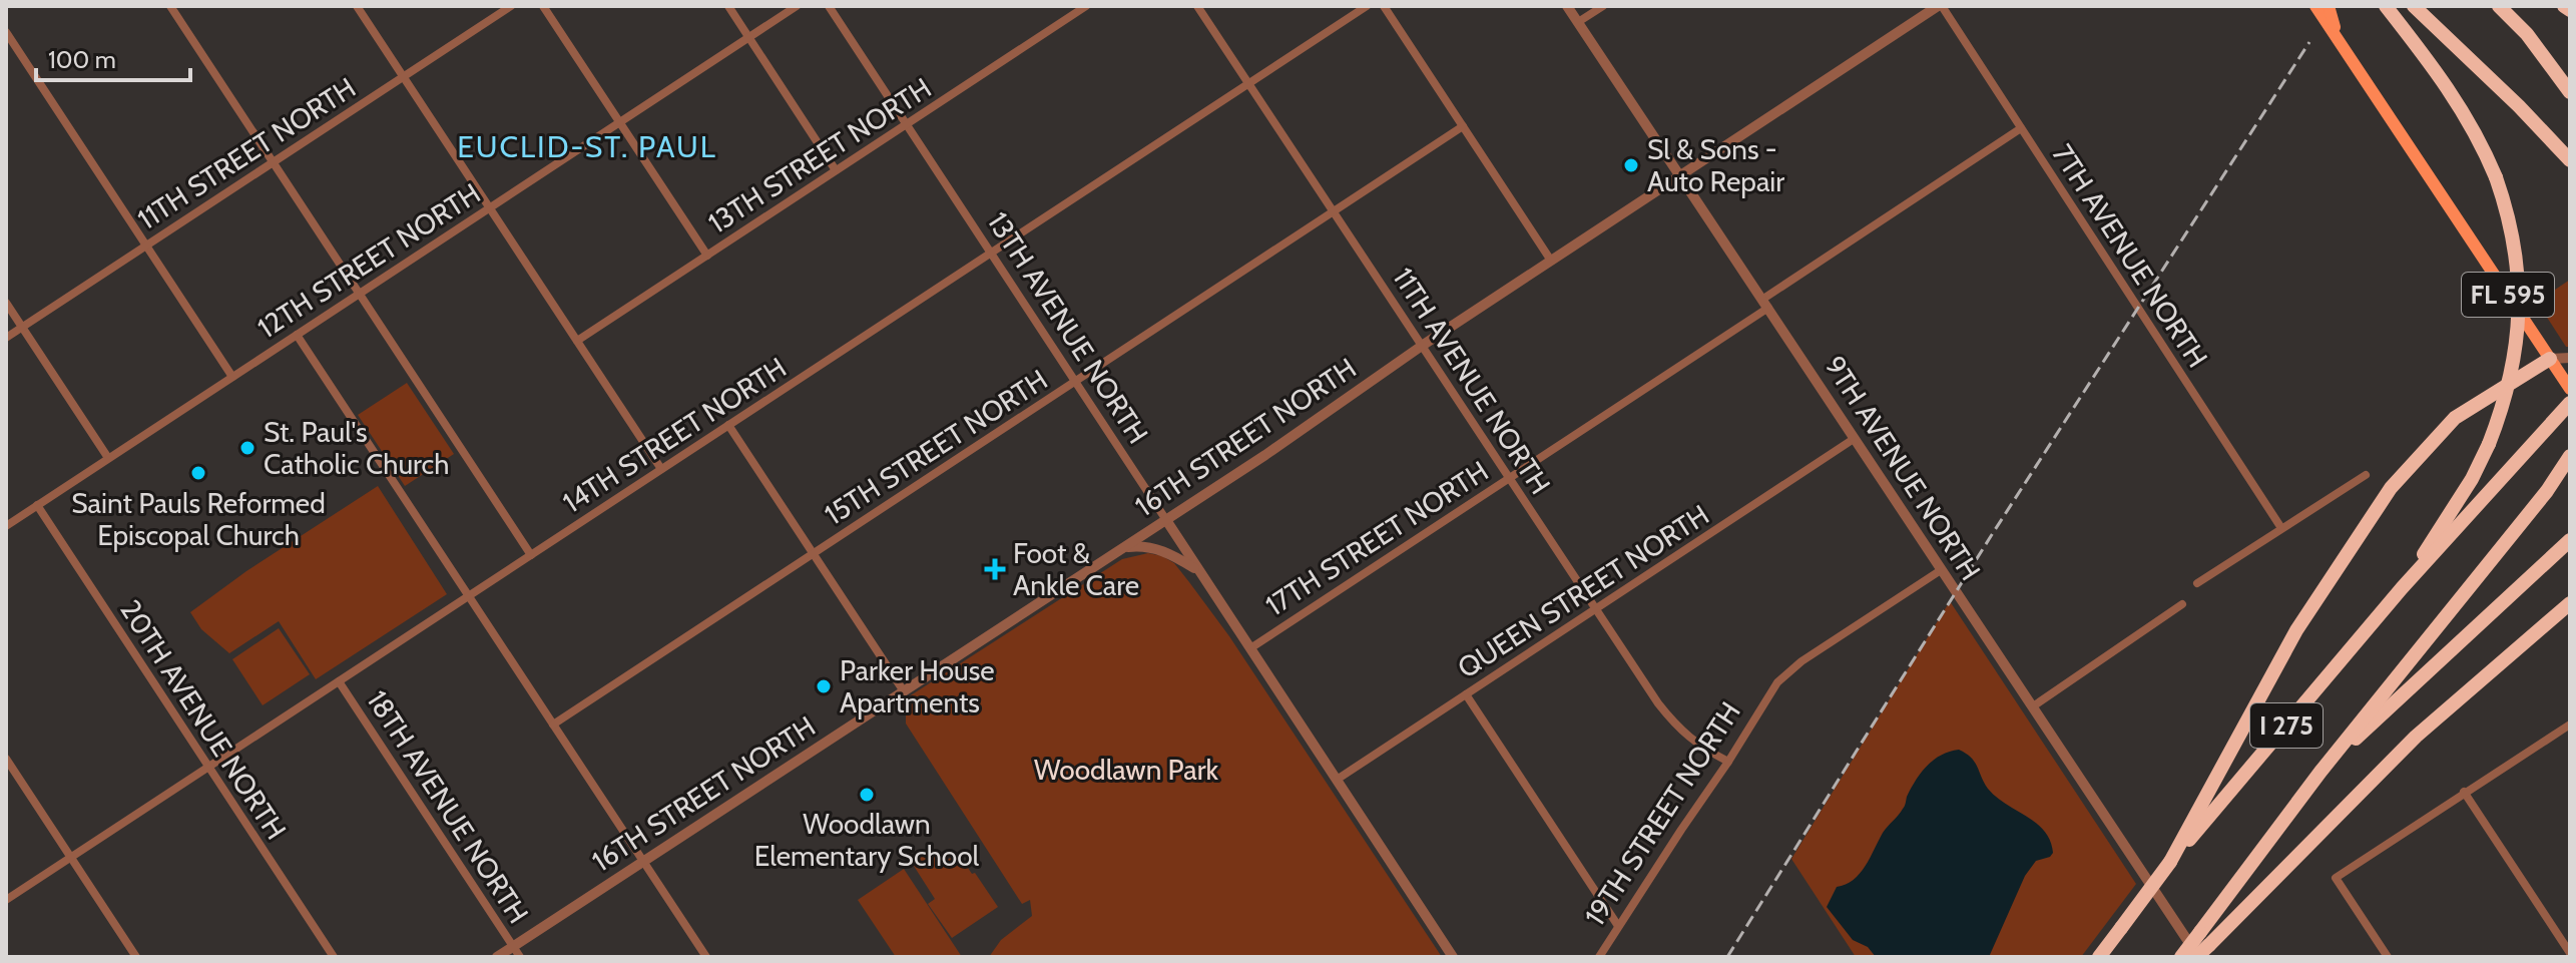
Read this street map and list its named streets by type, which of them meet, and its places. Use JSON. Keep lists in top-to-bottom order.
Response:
{
  "streets": {
    "highway": ["I 275"],
    "main road": ["FL 595"],
    "street": [
      "11TH STREET NORTH",
      "13TH STREET NORTH",
      "7TH AVENUE NORTH",
      "12TH STREET NORTH",
      "13TH AVENUE NORTH",
      "11TH AVENUE NORTH",
      "14TH STREET NORTH",
      "16TH STREET NORTH",
      "15TH STREET NORTH",
      "9TH AVENUE NORTH",
      "17TH STREET NORTH",
      "QUEEN STREET NORTH",
      "20TH AVENUE NORTH",
      "18TH AVENUE NORTH",
      "19TH STREET NORTH"
    ]
  },
  "crossings": [
    ["13TH STREET NORTH", "13TH AVENUE NORTH"],
    ["7TH AVENUE NORTH", "16TH STREET NORTH"],
    ["7TH AVENUE NORTH", "17TH STREET NORTH"],
    ["12TH STREET NORTH", "20TH AVENUE NORTH"],
    ["13TH AVENUE NORTH", "14TH STREET NORTH"],
    ["13TH AVENUE NORTH", "16TH STREET NORTH"],
    ["13TH AVENUE NORTH", "15TH STREET NORTH"],
    ["13TH AVENUE NORTH", "17TH STREET NORTH"],
    ["13TH AVENUE NORTH", "QUEEN STREET NORTH"],
    ["11TH AVENUE NORTH", "14TH STREET NORTH"],
    ["11TH AVENUE NORTH", "16TH STREET NORTH"],
    ["11TH AVENUE NORTH", "15TH STREET NORTH"],
    ["11TH AVENUE NORTH", "17TH STREET NORTH"],
    ["11TH AVENUE NORTH", "QUEEN STREET NORTH"],
    ["11TH AVENUE NORTH", "19TH STREET NORTH"],
    ["14TH STREET NORTH", "20TH AVENUE NORTH"],
    ["14TH STREET NORTH", "18TH AVENUE NORTH"],
    ["16TH STREET NORTH", "9TH AVENUE NORTH"],
    ["16TH STREET NORTH", "18TH AVENUE NORTH"],
    ["9TH AVENUE NORTH", "17TH STREET NORTH"],
    ["9TH AVENUE NORTH", "QUEEN STREET NORTH"],
    ["9TH AVENUE NORTH", "19TH STREET NORTH"]
  ],
  "districts": ["EUCLID-ST. PAUL"],
  "parks": ["Woodlawn Park"],
  "places": {
    "other": [
      "Sl & Sons - Auto Repair",
      "St. Paul's Catholic Church",
      "Saint Pauls Reformed Episcopal Church",
      "Parker House Apartments",
      "Woodlawn Elementary School"
    ],
    "health": ["Foot & Ankle Care"]
  },
  "scale_bar": "100 m"
}
